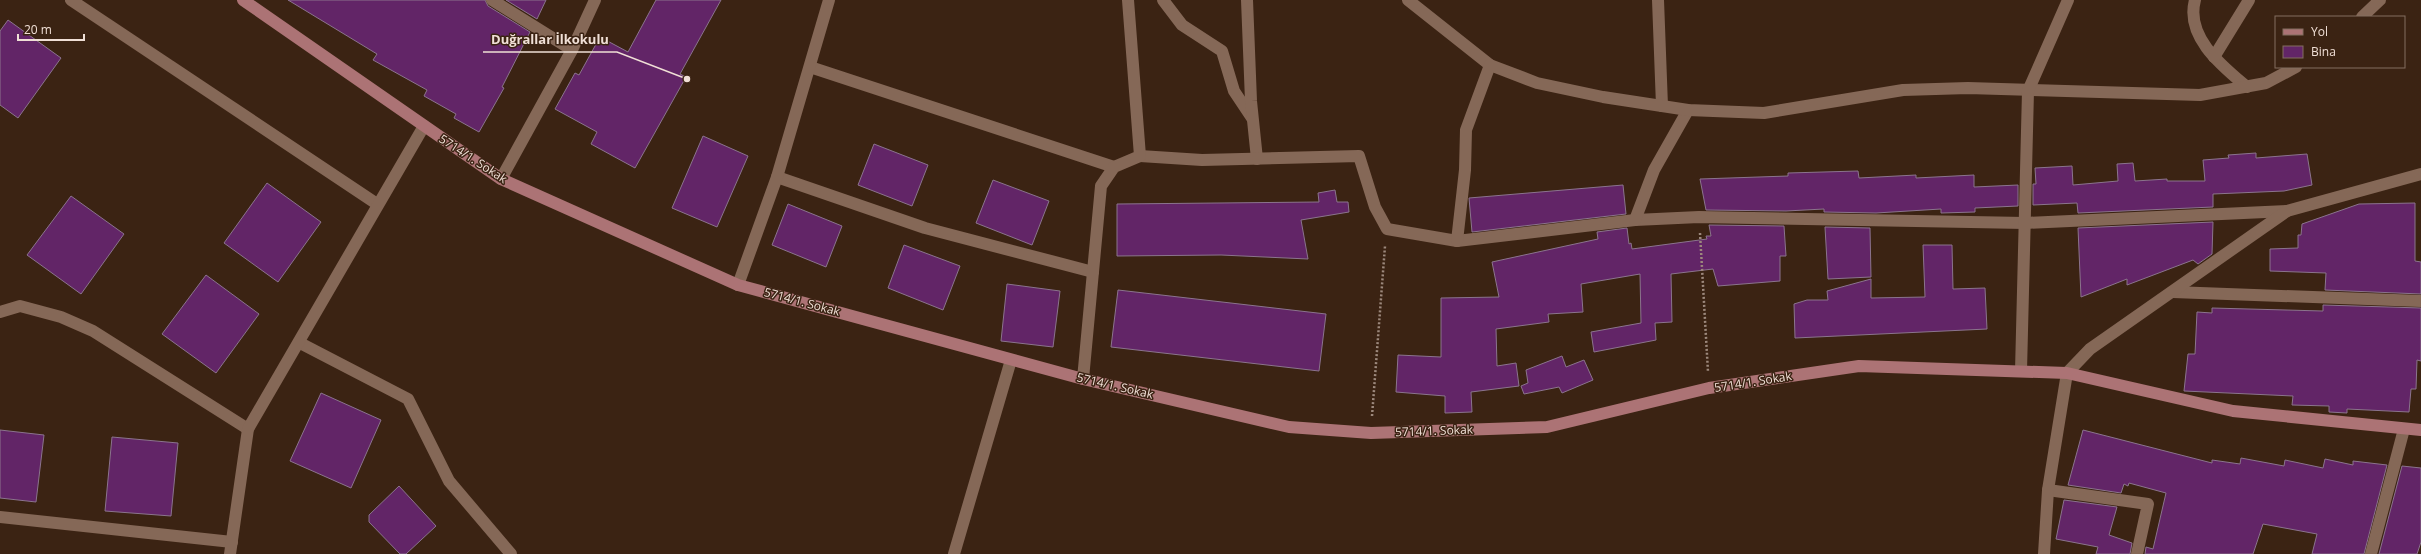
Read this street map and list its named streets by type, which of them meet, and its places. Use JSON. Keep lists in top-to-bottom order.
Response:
{
  "streets": {
    "main road": ["5714/1. Sokak"]
  },
  "places": ["Duğrallar İlkokulu"],
  "legend": ["Yol", "Bina"],
  "scale_bar": "20 m"
}
